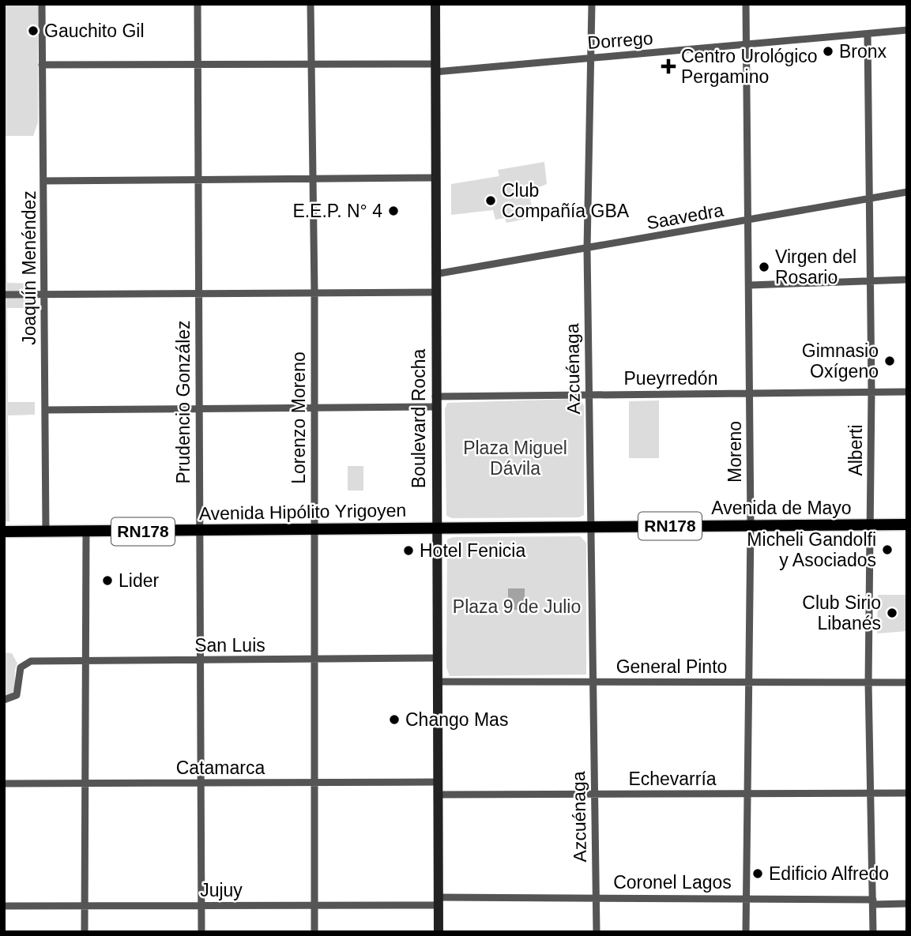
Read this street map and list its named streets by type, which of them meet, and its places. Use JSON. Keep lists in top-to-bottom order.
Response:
{
  "streets": {
    "main road": [
      "Boulevard Rocha",
      "Avenida de Mayo",
      "Avenida Hipólito Yrigoyen",
      "RN178"
    ],
    "street": [
      "Dorrego",
      "Saavedra",
      "Joaquín Menéndez",
      "Azcuénaga",
      "Pueyrredón",
      "Prudencio González",
      "Lorenzo Moreno",
      "Alberti",
      "Moreno",
      "San Luis",
      "General Pinto",
      "Catamarca",
      "Echevarría",
      "Coronel Lagos",
      "Jujuy"
    ]
  },
  "crossings": [
    ["Dorrego", "Joaquín Menéndez"],
    ["Dorrego", "Azcuénaga"],
    ["Dorrego", "Prudencio González"],
    ["Dorrego", "Lorenzo Moreno"],
    ["Dorrego", "Boulevard Rocha"],
    ["Dorrego", "Alberti"],
    ["Dorrego", "Moreno"],
    ["Saavedra", "Azcuénaga"],
    ["Saavedra", "Boulevard Rocha"],
    ["Saavedra", "Alberti"],
    ["Saavedra", "Moreno"],
    ["Joaquín Menéndez", "Pueyrredón"],
    ["Joaquín Menéndez", "Avenida Hipólito Yrigoyen"],
    ["Azcuénaga", "Pueyrredón"],
    ["Azcuénaga", "Avenida de Mayo"],
    ["Azcuénaga", "RN178"],
    ["Azcuénaga", "General Pinto"],
    ["Azcuénaga", "Echevarría"],
    ["Azcuénaga", "Coronel Lagos"],
    ["Pueyrredón", "Prudencio González"],
    ["Pueyrredón", "Lorenzo Moreno"],
    ["Pueyrredón", "Boulevard Rocha"],
    ["Pueyrredón", "Alberti"],
    ["Pueyrredón", "Moreno"],
    ["Prudencio González", "Avenida Hipólito Yrigoyen"],
    ["Prudencio González", "San Luis"],
    ["Prudencio González", "Catamarca"],
    ["Prudencio González", "Jujuy"],
    ["Lorenzo Moreno", "Avenida Hipólito Yrigoyen"],
    ["Lorenzo Moreno", "San Luis"],
    ["Lorenzo Moreno", "Catamarca"],
    ["Lorenzo Moreno", "Jujuy"],
    ["Boulevard Rocha", "Avenida Hipólito Yrigoyen"],
    ["Boulevard Rocha", "RN178"],
    ["Boulevard Rocha", "San Luis"],
    ["Boulevard Rocha", "General Pinto"],
    ["Boulevard Rocha", "Catamarca"],
    ["Boulevard Rocha", "Echevarría"],
    ["Boulevard Rocha", "Coronel Lagos"],
    ["Boulevard Rocha", "Jujuy"],
    ["Alberti", "Avenida de Mayo"],
    ["Alberti", "General Pinto"],
    ["Alberti", "Echevarría"],
    ["Alberti", "Coronel Lagos"],
    ["Moreno", "Avenida de Mayo"],
    ["Moreno", "General Pinto"],
    ["Moreno", "Echevarría"],
    ["Moreno", "Coronel Lagos"],
    ["Avenida de Mayo", "RN178"],
    ["Avenida Hipólito Yrigoyen", "RN178"],
    ["Coronel Lagos", "Jujuy"]
  ],
  "parks": ["Plaza Miguel Dávila", "Plaza 9 de Julio"],
  "places": {
    "other": [
      "Gauchito Gil",
      "Bronx",
      "Club Compañía GBA",
      "E.E.P. N° 4",
      "Virgen del Rosario",
      "Gimnasio Oxígeno",
      "Micheli Gandolfi y Asociados",
      "Hotel Fenicia",
      "Lider",
      "Club Sirio Libanés",
      "Chango Mas",
      "Edificio Alfredo"
    ],
    "health": ["Centro Urológico Pergamino"]
  }
}
